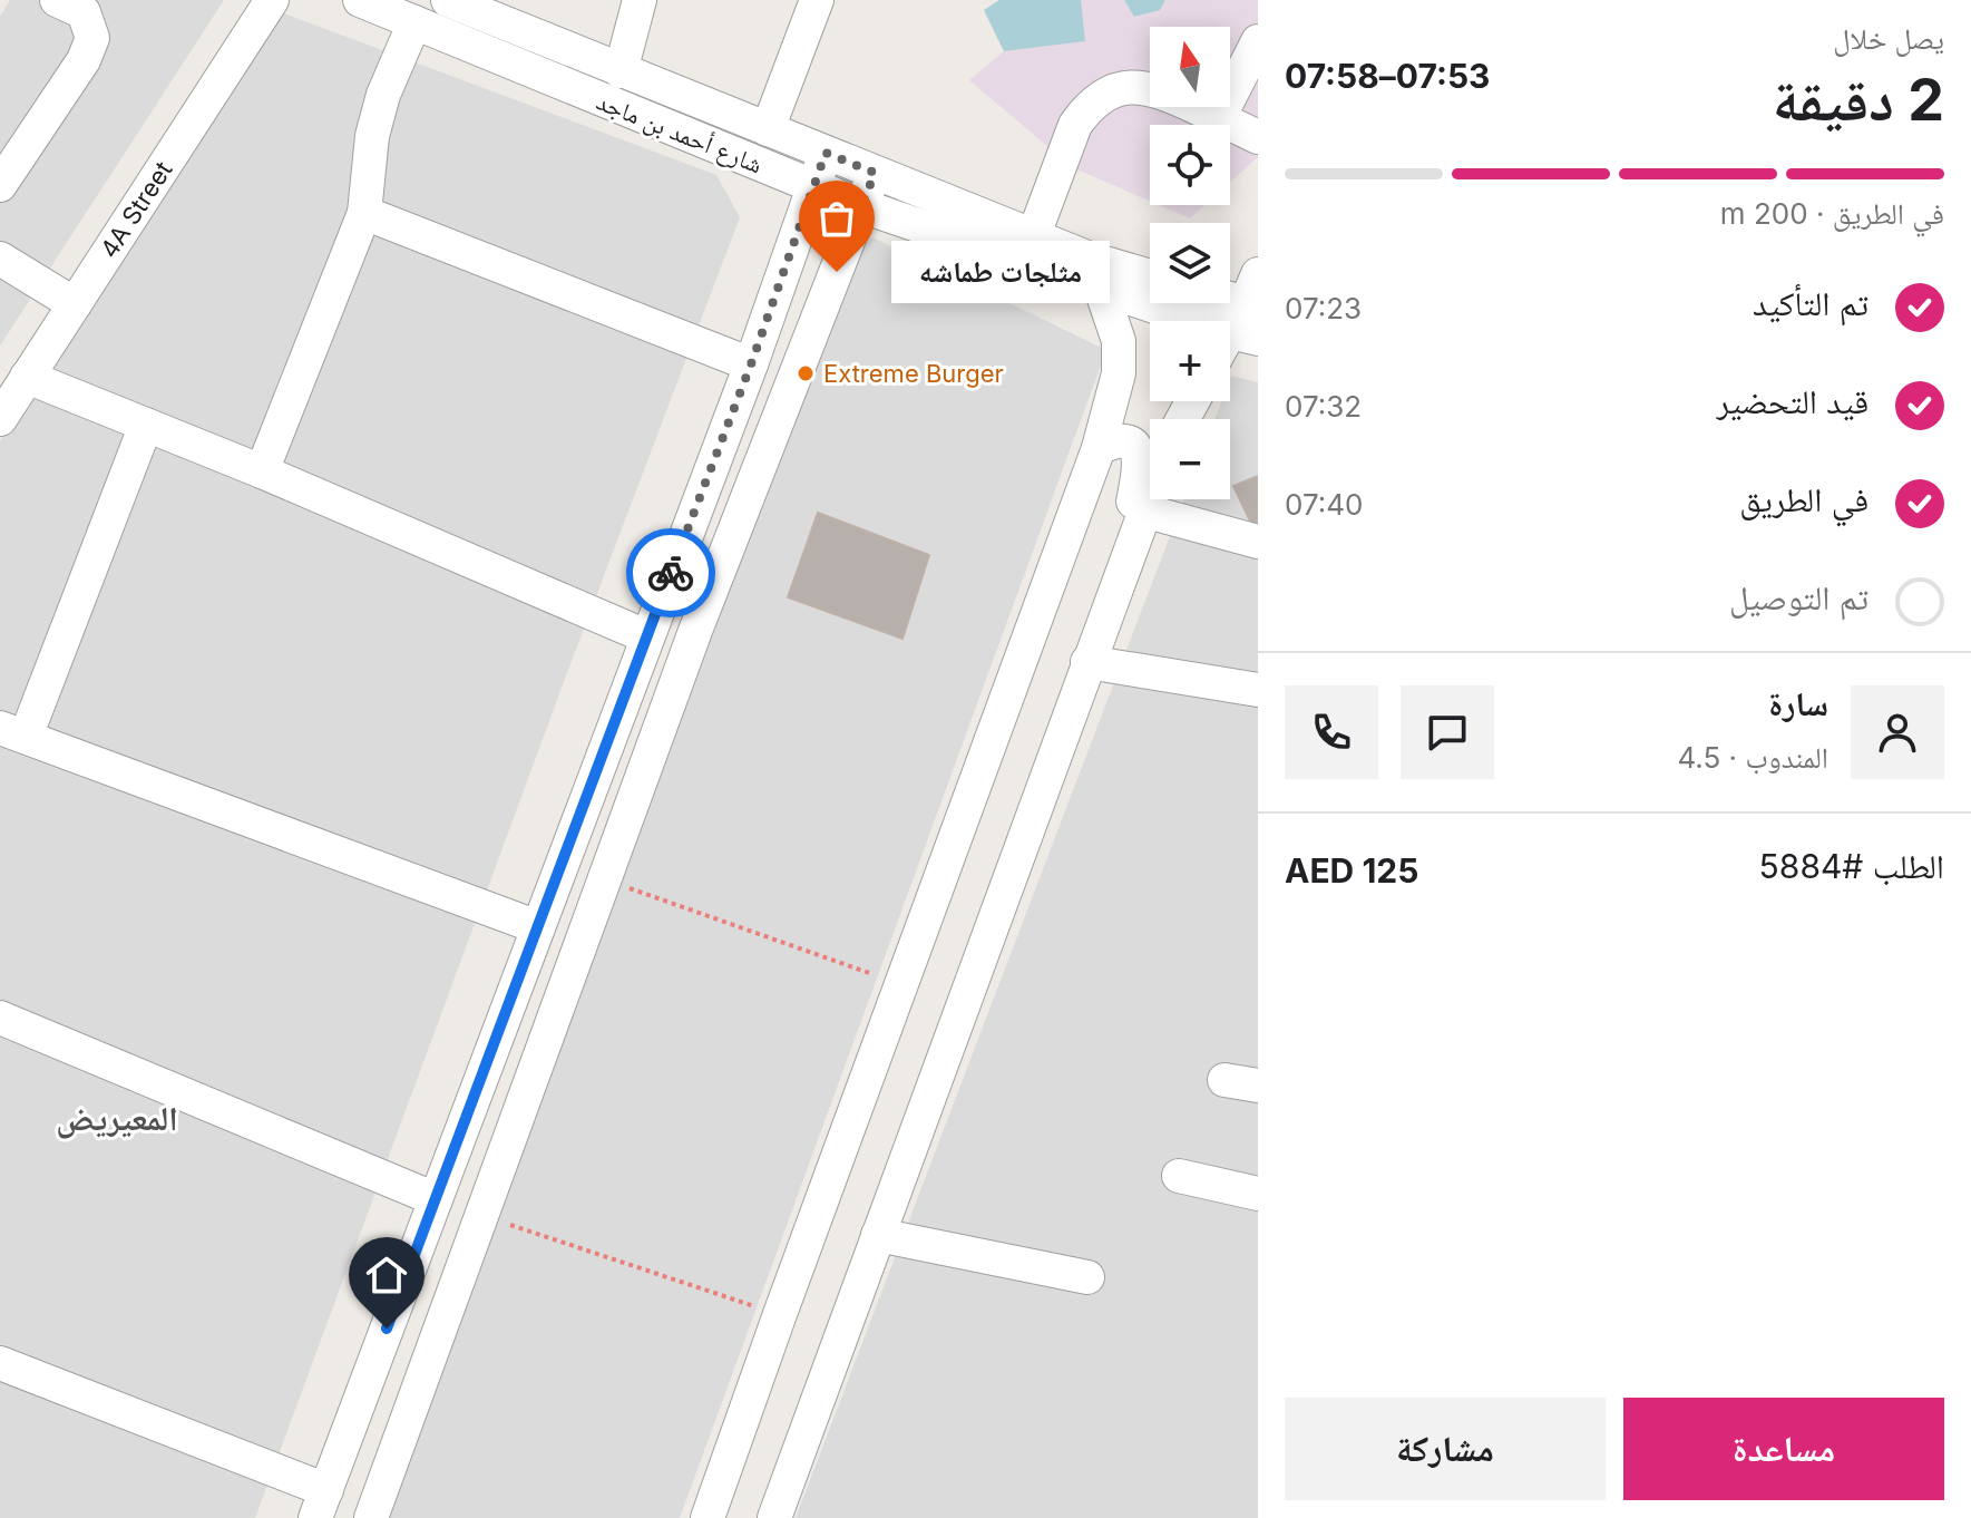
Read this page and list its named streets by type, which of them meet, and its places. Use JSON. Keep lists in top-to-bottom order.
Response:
{
  "streets": {
    "street": ["شارع أحمد بن ماجد", "4A Street"]
  },
  "districts": ["المعيريض"],
  "places": ["مثلجات طماشه", "Extreme Burger"],
  "north": "top",
  "page": {
    "heading": ["2 دقيقة", "يصل خلال", "07:53–07:58"],
    "panel": [
      "سارة",
      "المندوب · 4.5",
      "الطلب #5884",
      "AED 125"
    ],
    "map_buttons": ["+", "−"],
    "bar": "في الطريق · 200 m",
    "bubble": "مثلجات طماشه",
    "list": [
      ["تم التأكيد", "07:23"],
      ["قيد التحضير", "07:32"],
      ["في الطريق", "07:40"],
      "تم التوصيل"
    ],
    "buttons": ["مساعدة", "مشاركة"]
  }
}
